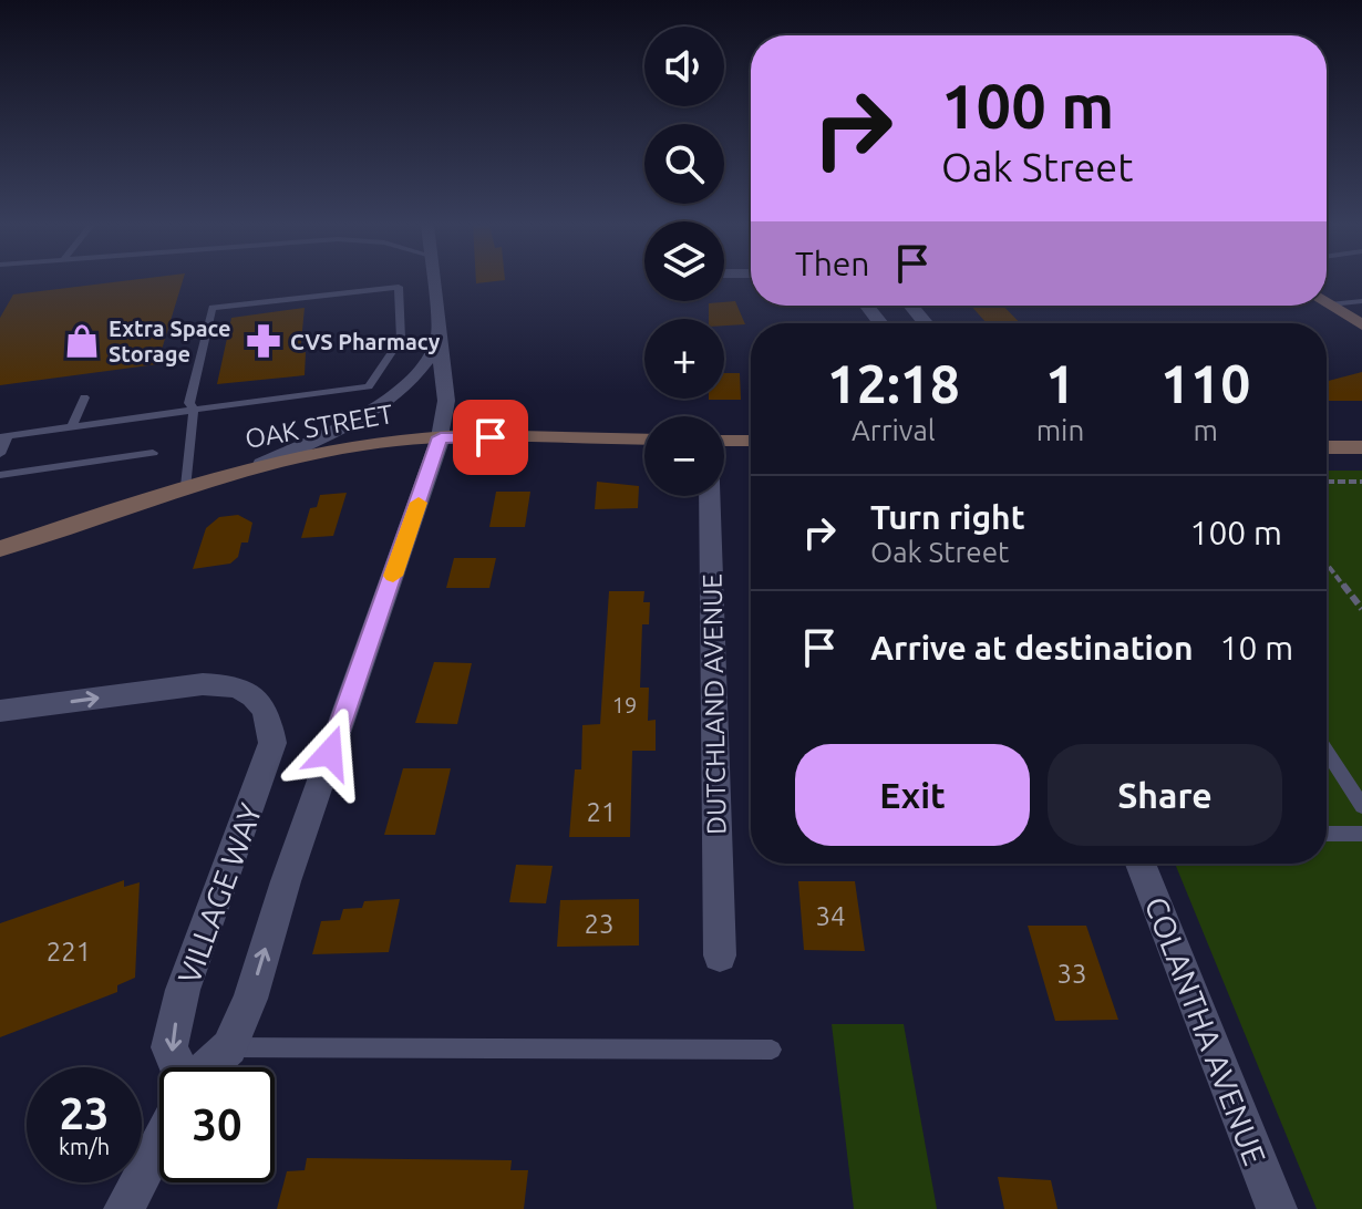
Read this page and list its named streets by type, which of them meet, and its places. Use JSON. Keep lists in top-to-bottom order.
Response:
{
  "streets": {
    "main road": ["OAK STREET"],
    "street": ["DUTCHLAND AVENUE", "VILLAGE WAY", "COLANTHA AVENUE"]
  },
  "places": {
    "shop": ["Extra Space Storage"],
    "pharmacy": ["CVS Pharmacy"]
  },
  "house_numbers": [
    "19",
    "21",
    "34",
    "23",
    "221",
    "33"
  ],
  "page": {
    "map_buttons": ["+", "−"],
    "turn": ["100 m", "Oak Street"],
    "then": "Then",
    "eta": [
      "12:18",
      "Arrival",
      "1",
      "min",
      "110",
      "m"
    ],
    "list": [
      {
        "name": "Turn right",
        "note": "Oak Street",
        "value": "100 m"
      },
      {
        "name": "Arrive at destination",
        "value": "10 m"
      }
    ],
    "buttons": ["Exit", "Share"],
    "speed": "23 km/h",
    "limit": "30"
  }
}
